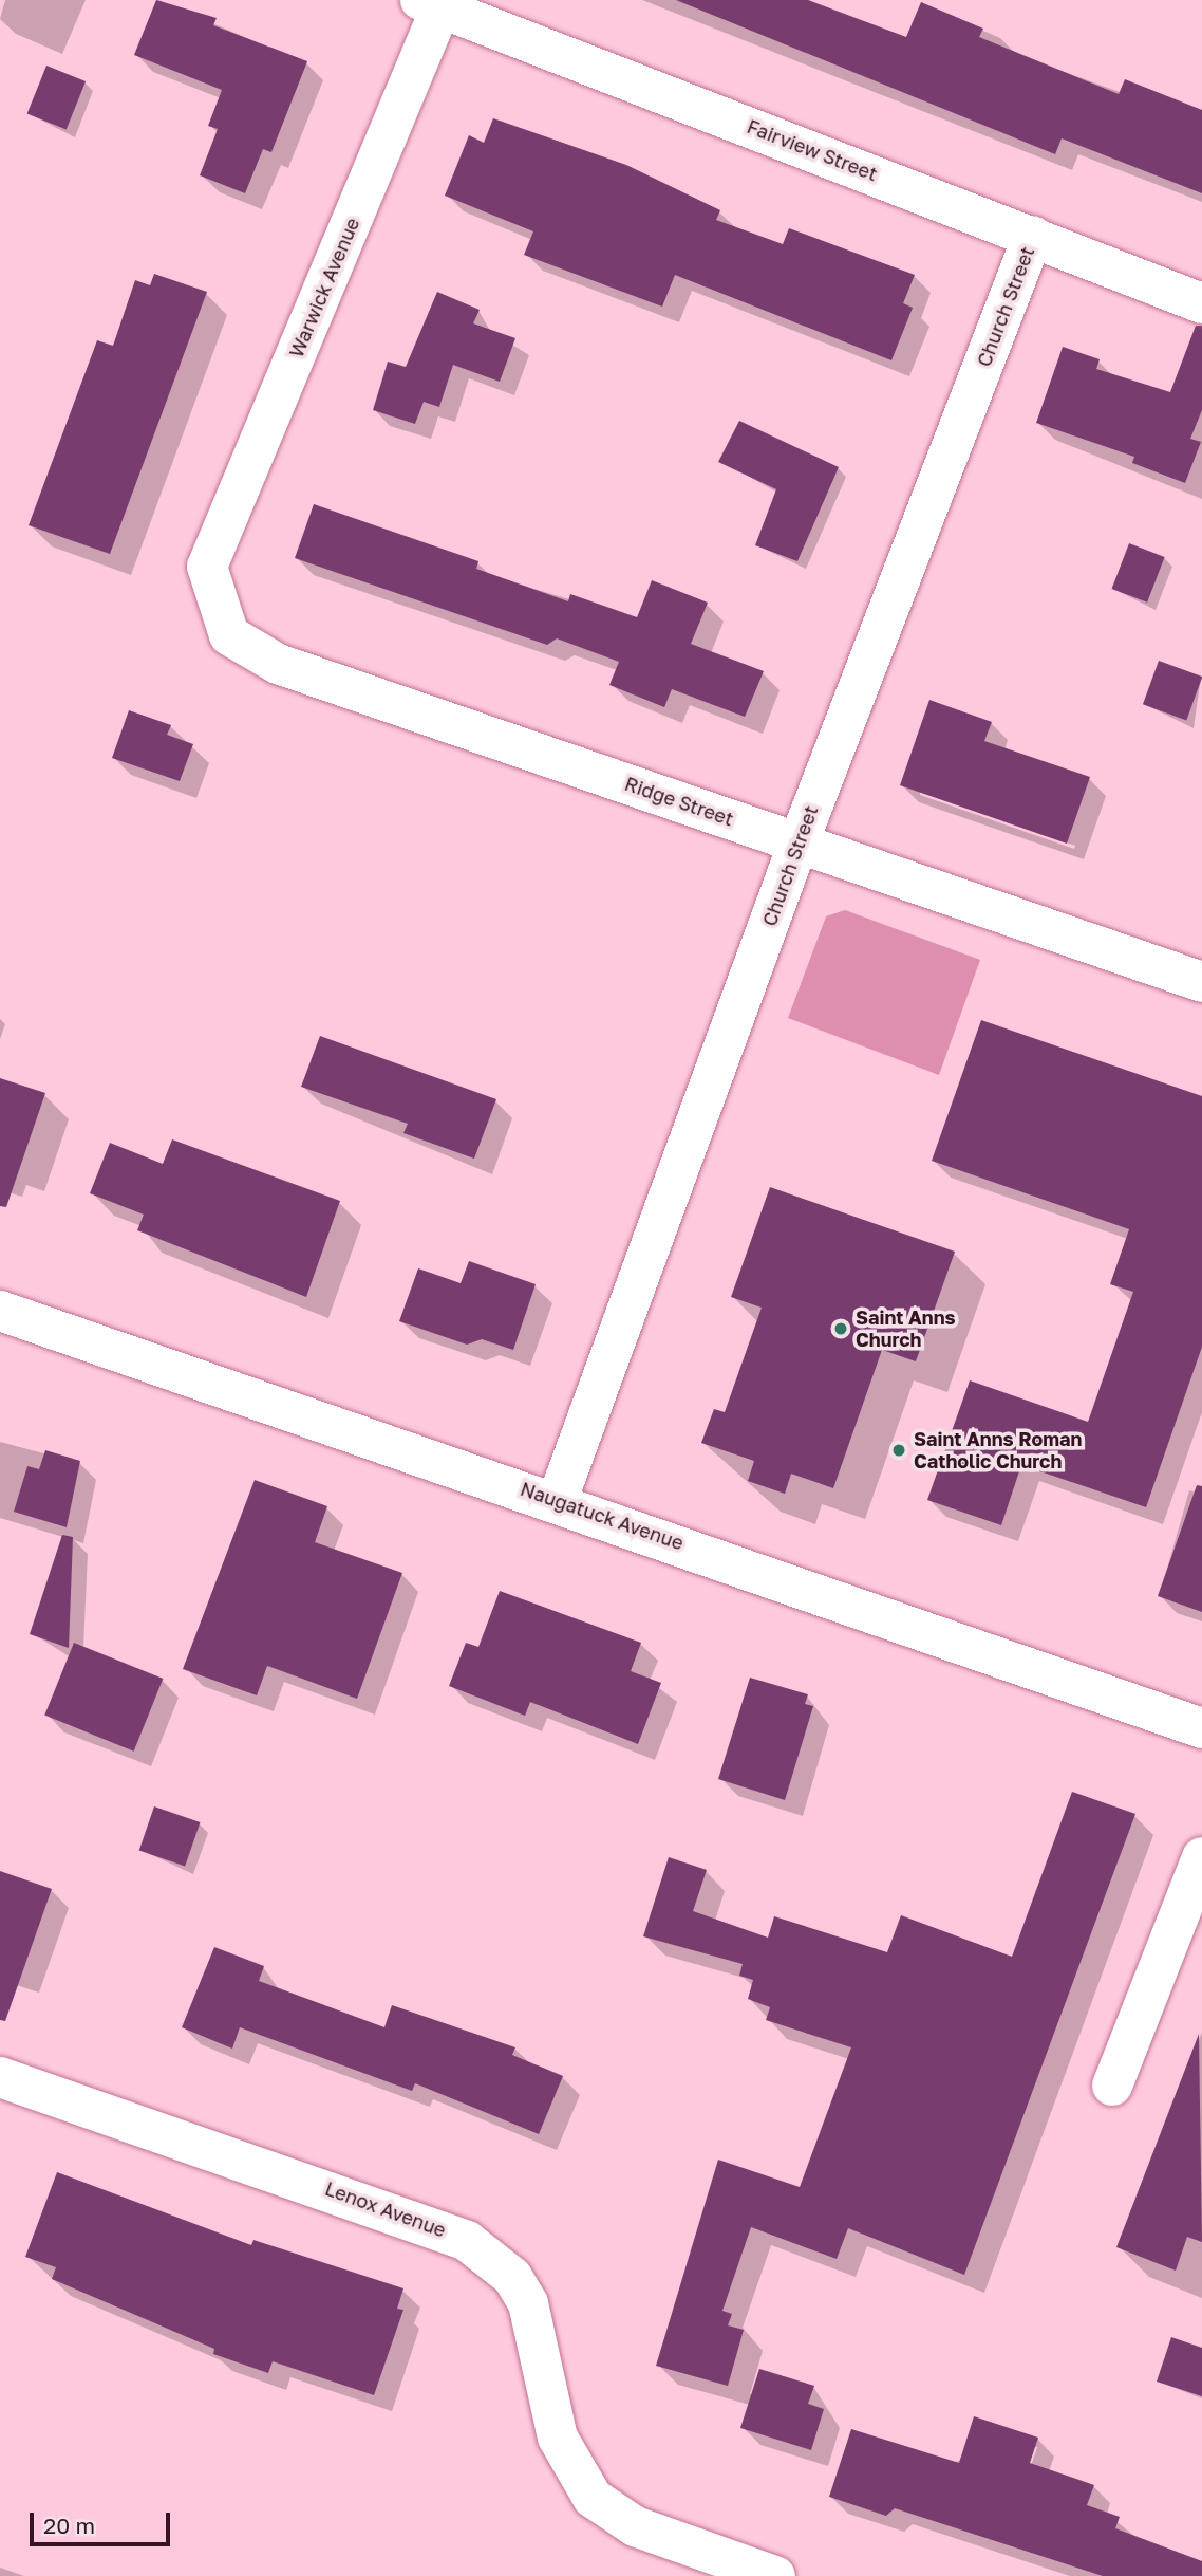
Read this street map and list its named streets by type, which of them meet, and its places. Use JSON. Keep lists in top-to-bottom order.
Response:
{
  "streets": {
    "street": [
      "Fairview Street",
      "Warwick Avenue",
      "Church Street",
      "Ridge Street",
      "Naugatuck Avenue",
      "Lenox Avenue"
    ]
  },
  "crossings": [
    ["Fairview Street", "Warwick Avenue"],
    ["Fairview Street", "Church Street"],
    ["Warwick Avenue", "Ridge Street"],
    ["Church Street", "Ridge Street"],
    ["Church Street", "Naugatuck Avenue"]
  ],
  "places": ["Saint Anns Church", "Saint Anns Roman Catholic Church"],
  "scale_bar": "20 m"
}
